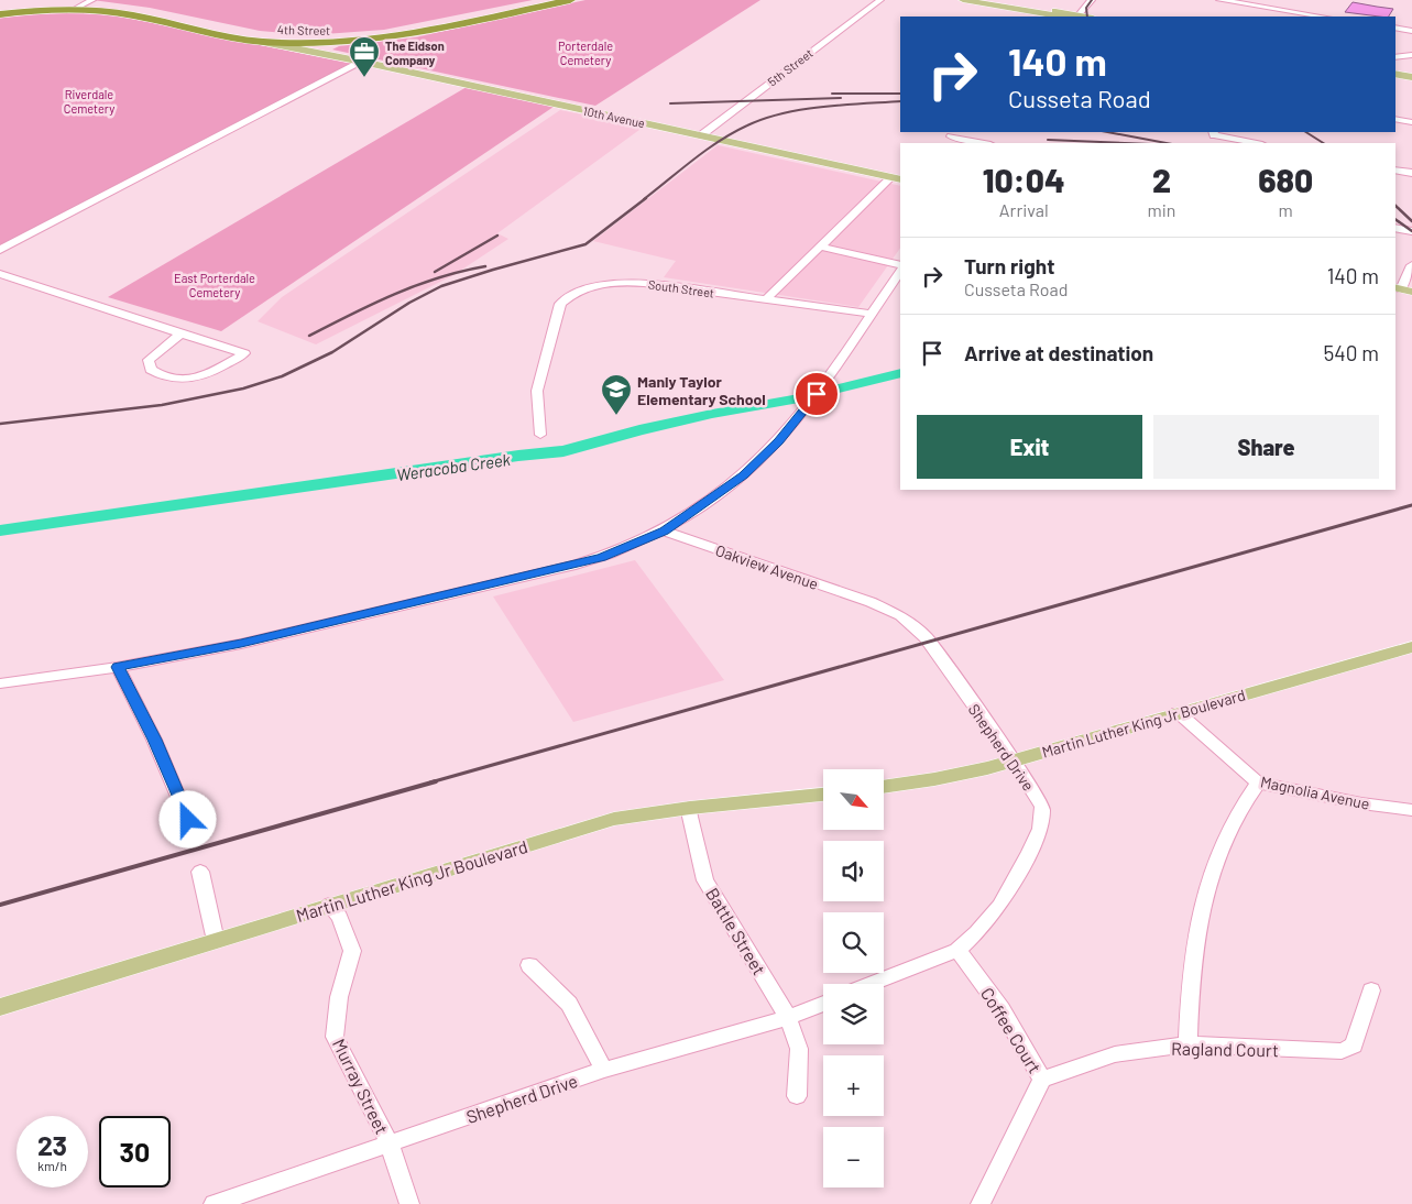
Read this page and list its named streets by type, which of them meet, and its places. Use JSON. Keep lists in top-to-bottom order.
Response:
{
  "streets": {
    "highway": ["4th Street"],
    "main road": ["10th Avenue", "Martin Luther King Jr Boulevard"],
    "street": [
      "5th Street",
      "South Street",
      "Oakview Avenue",
      "Shepherd Drive",
      "Magnolia Avenue",
      "Battle Street",
      "Coffee Court",
      "Ragland Court",
      "Murray Street"
    ]
  },
  "crossings": [
    ["4th Street", "10th Avenue"],
    ["5th Street", "10th Avenue"],
    ["Oakview Avenue", "Shepherd Drive"],
    ["Martin Luther King Jr Boulevard", "Shepherd Drive"],
    ["Martin Luther King Jr Boulevard", "Magnolia Avenue"],
    ["Martin Luther King Jr Boulevard", "Battle Street"],
    ["Martin Luther King Jr Boulevard", "Murray Street"],
    ["Shepherd Drive", "Battle Street"],
    ["Shepherd Drive", "Coffee Court"],
    ["Shepherd Drive", "Murray Street"],
    ["Coffee Court", "Ragland Court"]
  ],
  "water": ["Weracoba Creek"],
  "parks": ["Porterdale Cemetery", "Riverdale Cemetery", "East Porterdale Cemetery"],
  "places": {
    "office": ["The Eidson Company"],
    "school or university": ["Manly Taylor Elementary School"]
  },
  "north": "bottom right",
  "page": {
    "turn": ["140 m", "Cusseta Road"],
    "eta": [
      "10:04",
      "Arrival",
      "2",
      "min",
      "680",
      "m"
    ],
    "list": [
      {
        "name": "Turn right",
        "note": "Cusseta Road",
        "value": "140 m"
      },
      {
        "name": "Arrive at destination",
        "value": "540 m"
      }
    ],
    "buttons": ["Exit", "Share"],
    "map_buttons": ["+", "−"],
    "speed": "23 km/h",
    "limit": "30"
  }
}
